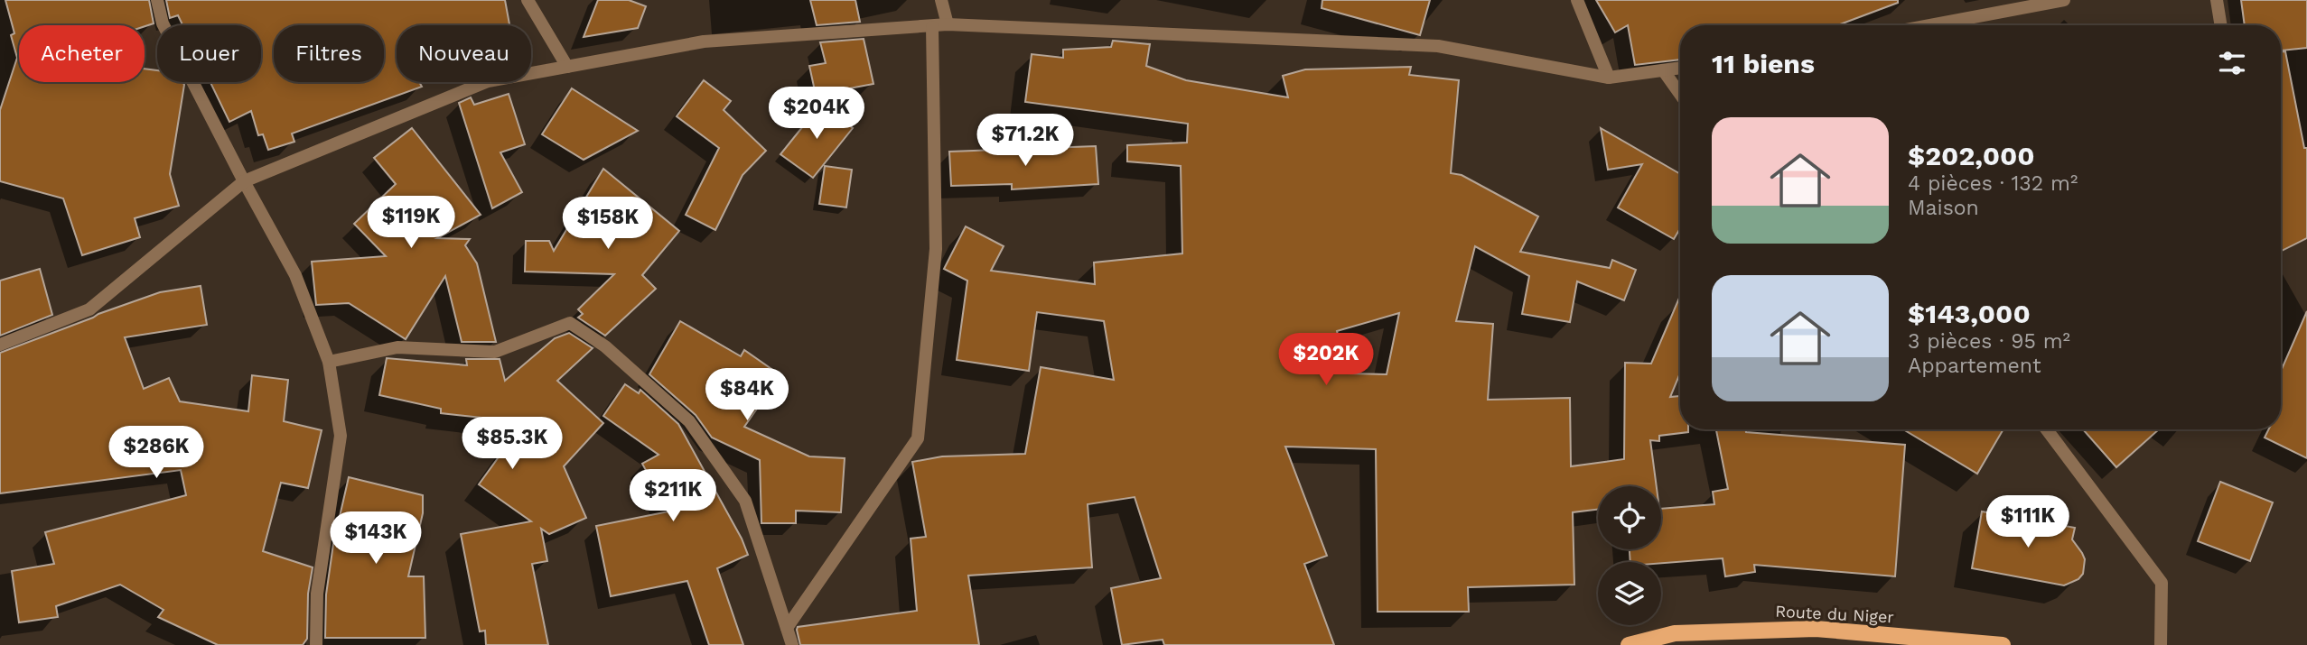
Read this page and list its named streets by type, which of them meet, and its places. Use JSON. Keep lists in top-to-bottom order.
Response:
{
  "streets": {
    "main road": ["Route du Niger"]
  },
  "page": {
    "chip": [
      "Acheter",
      "Louer",
      "Filtres",
      "Nouveau"
    ],
    "heading": "11 biens",
    "price": [
      "$204K",
      "$71.2K",
      "$119K",
      "$158K",
      "$202K",
      "$84K",
      "$85.3K",
      "$286K",
      "$211K",
      "$111K",
      "$143K"
    ],
    "list": [
      {
        "name": "$202,000",
        "note": "4 pièces · 132 m² · Maison"
      },
      {
        "name": "$143,000",
        "note": "3 pièces · 95 m² · Appartement"
      }
    ]
  }
}
